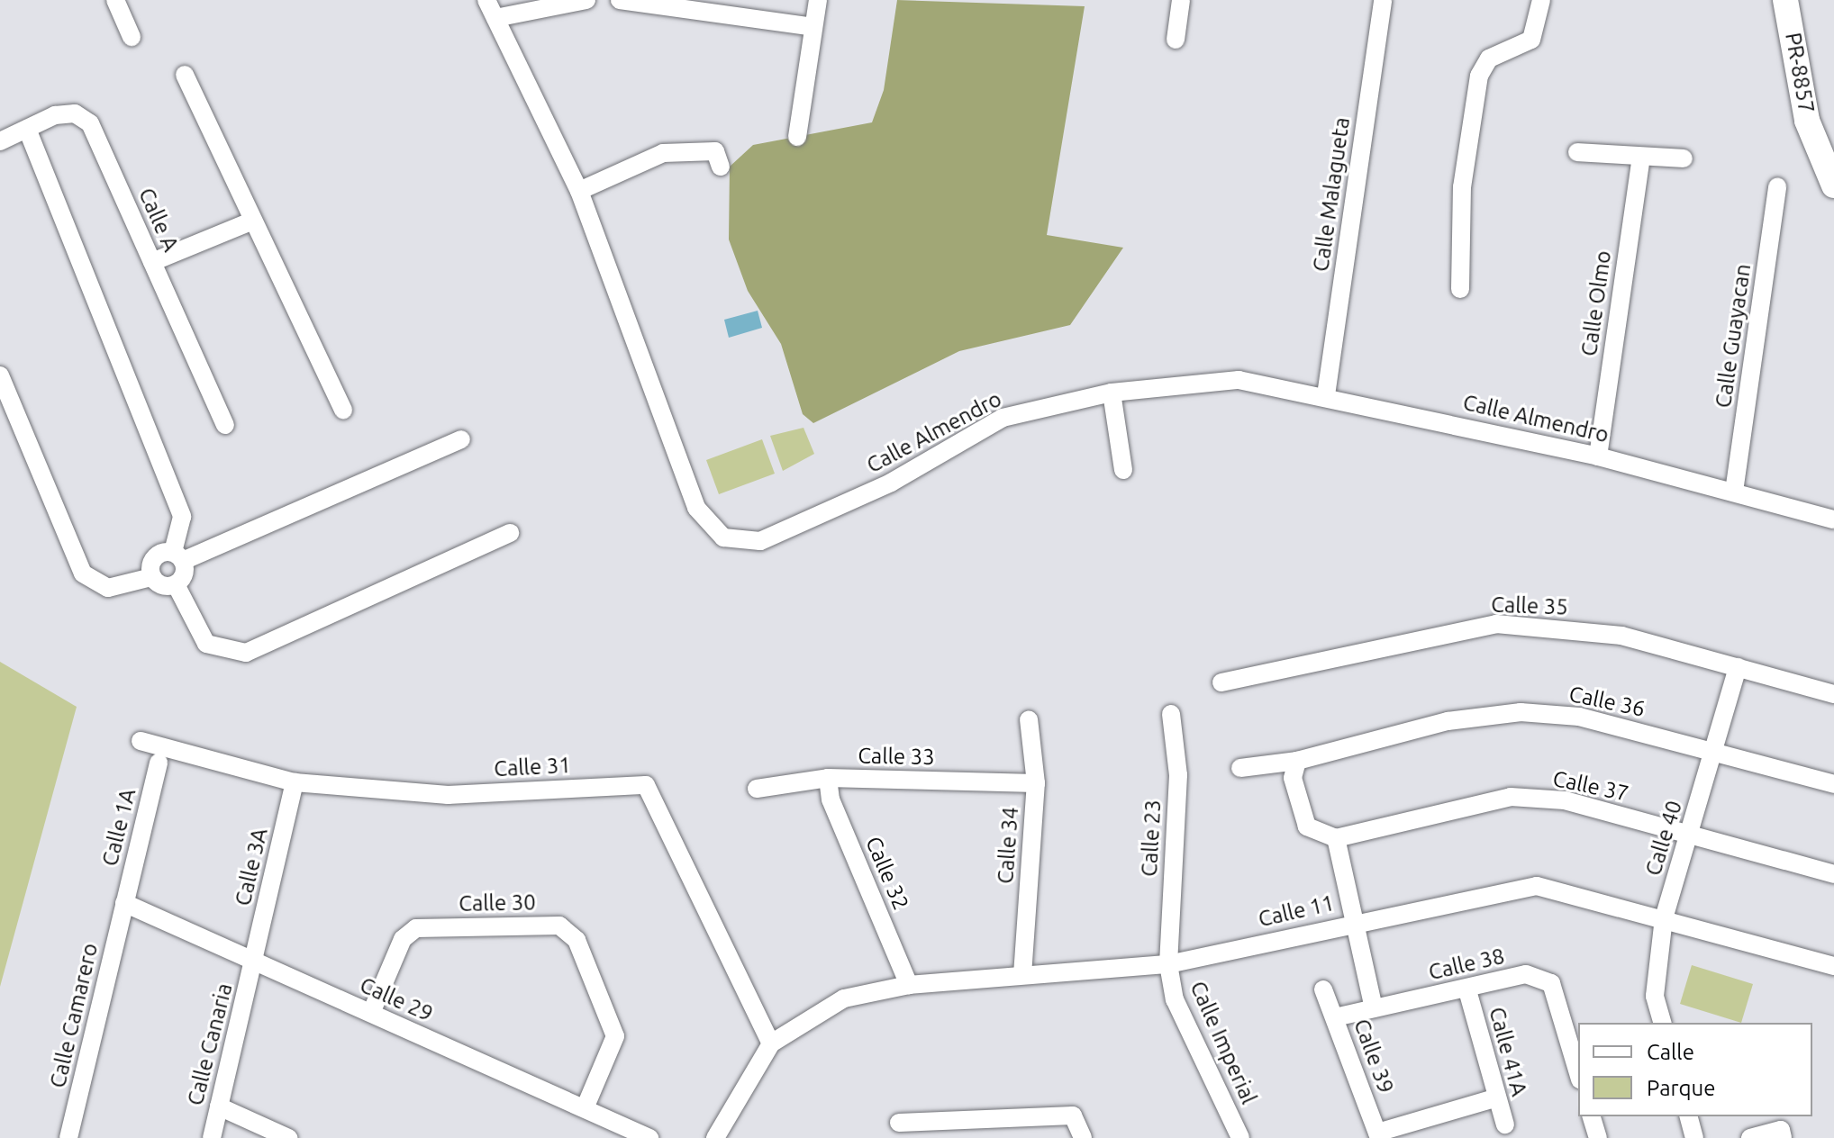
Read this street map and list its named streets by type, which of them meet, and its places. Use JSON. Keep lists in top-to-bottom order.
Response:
{
  "streets": {
    "street": [
      "PR-8857",
      "Calle Malagueta",
      "Calle A",
      "Calle Olmo",
      "Calle Guayacan",
      "Calle Almendro",
      "Calle 35",
      "Calle 36",
      "Calle 33",
      "Calle 31",
      "Calle 37",
      "Calle 1A",
      "Calle 23",
      "Calle 40",
      "Calle 34",
      "Calle 3A",
      "Calle 32",
      "Calle 30",
      "Calle 11",
      "Calle 38",
      "Calle 29",
      "Calle Camarero",
      "Calle Imperial",
      "Calle Canaria",
      "Calle 41A",
      "Calle 39"
    ]
  },
  "crossings": [
    ["Calle Malagueta", "Calle Almendro"],
    ["Calle Olmo", "Calle Almendro"],
    ["Calle Guayacan", "Calle Almendro"],
    ["Calle 35", "Calle 40"],
    ["Calle 36", "Calle 40"],
    ["Calle 33", "Calle 34"],
    ["Calle 33", "Calle 32"],
    ["Calle 31", "Calle 3A"],
    ["Calle 31", "Calle 11"],
    ["Calle 37", "Calle 40"],
    ["Calle 1A", "Calle 29"],
    ["Calle 1A", "Calle Camarero"],
    ["Calle 23", "Calle 11"],
    ["Calle 23", "Calle Imperial"],
    ["Calle 40", "Calle 11"],
    ["Calle 34", "Calle 11"],
    ["Calle 3A", "Calle 29"],
    ["Calle 3A", "Calle Canaria"],
    ["Calle 32", "Calle 11"],
    ["Calle 30", "Calle 29"],
    ["Calle 11", "Calle Imperial"],
    ["Calle 38", "Calle 41A"],
    ["Calle 38", "Calle 39"],
    ["Calle 29", "Calle Camarero"],
    ["Calle 29", "Calle Canaria"]
  ],
  "legend": ["Calle", "Parque"]
}
